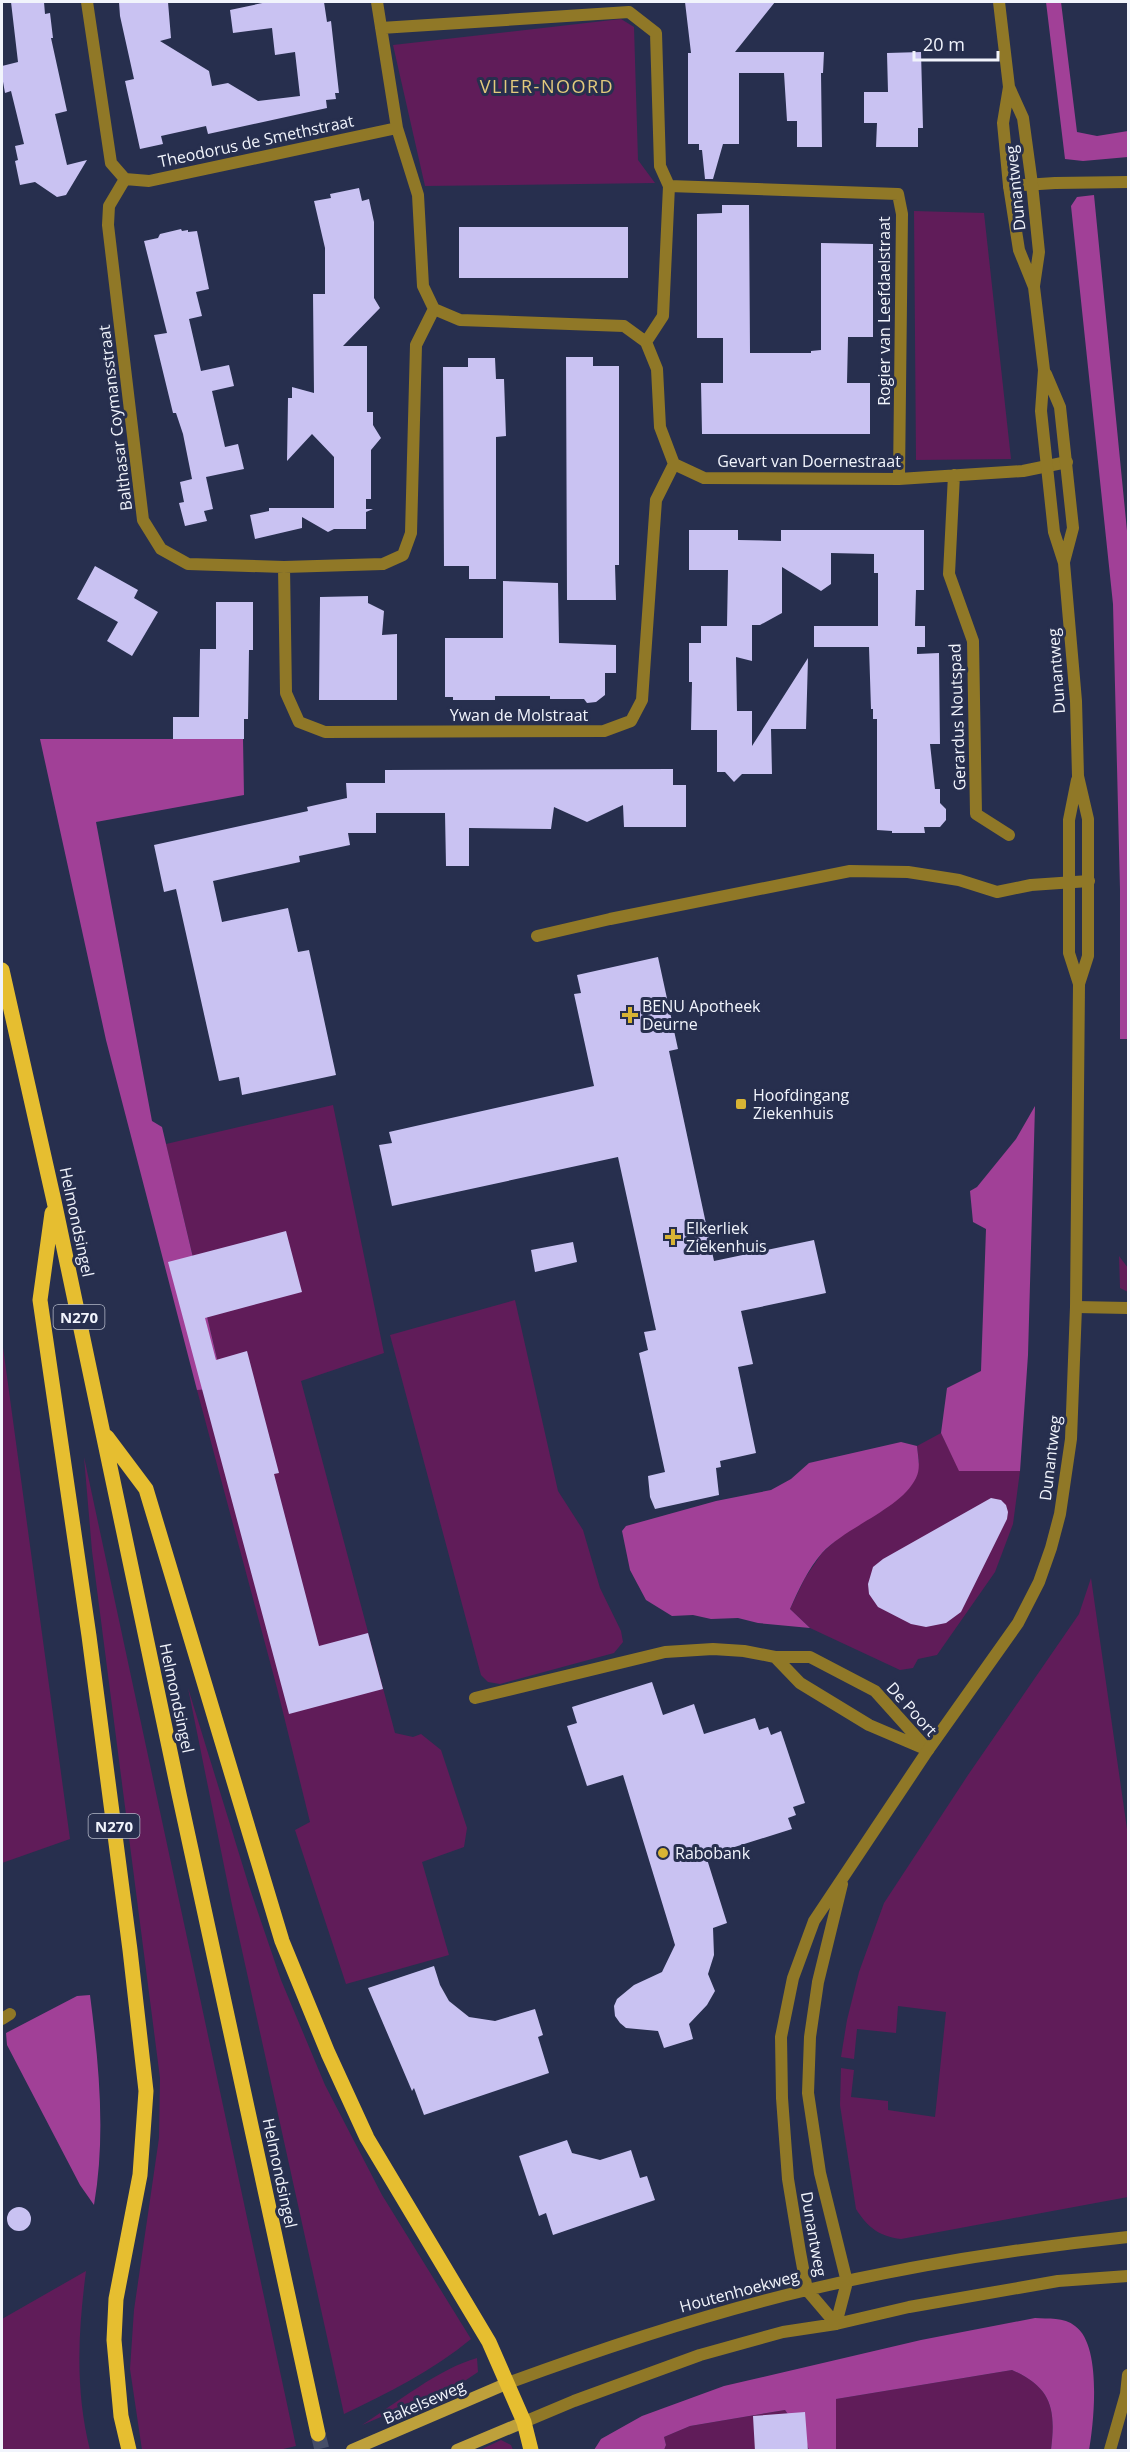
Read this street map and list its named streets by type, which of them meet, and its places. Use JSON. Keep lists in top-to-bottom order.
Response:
{
  "streets": {
    "main road": ["Helmondsingel", "N270", "Bakelseweg"],
    "street": [
      "Theodorus de Smethstraat",
      "Dunantweg",
      "Rogier van Leefdaelstraat",
      "Balthasar Coymansstraat",
      "Gevart van Doernestraat",
      "Ywan de Molstraat",
      "Gerardus Noutspad",
      "De Poort",
      "Houtenhoekweg"
    ]
  },
  "crossings": [
    ["Theodorus de Smethstraat", "Balthasar Coymansstraat"],
    ["Dunantweg", "Gevart van Doernestraat"],
    ["Dunantweg", "De Poort"],
    ["Dunantweg", "Houtenhoekweg"],
    ["Rogier van Leefdaelstraat", "Gevart van Doernestraat"],
    ["Balthasar Coymansstraat", "Ywan de Molstraat"],
    ["Gevart van Doernestraat", "Ywan de Molstraat"],
    ["Gevart van Doernestraat", "Gerardus Noutspad"],
    ["Helmondsingel", "N270"],
    ["N270", "Houtenhoekweg"],
    ["N270", "Bakelseweg"],
    ["Houtenhoekweg", "Bakelseweg"]
  ],
  "districts": ["VLIER-NOORD"],
  "places": {
    "health": ["BENU Apotheek Deurne", "Elkerliek Ziekenhuis"],
    "transit": ["Hoofdingang Ziekenhuis"],
    "other": ["Rabobank"]
  },
  "scale_bar": "20 m"
}
